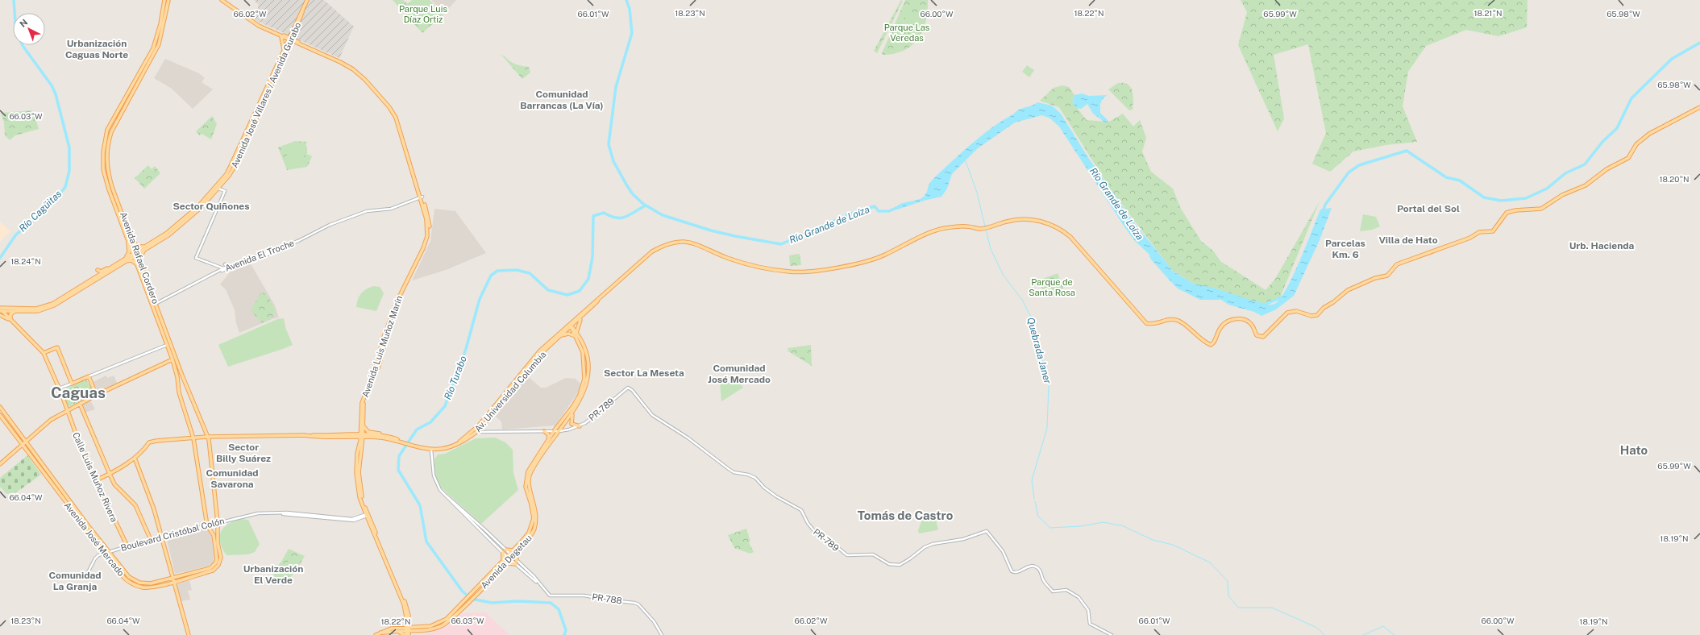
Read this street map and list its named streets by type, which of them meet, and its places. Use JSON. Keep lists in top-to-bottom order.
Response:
{
  "streets": {
    "main road": [
      "Avenida José Villares / Avenida Gurabo",
      "Avenida Rafael Cordero",
      "Avenida Luis Muñoz Marín",
      "Av. Universidad Columbia",
      "Calle Luis Muñoz Rivera",
      "Boulevard Cristóbal Colón",
      "Avenida José Mercado",
      "Avenida Degetau"
    ],
    "street": ["Avenida El Troche", "PR-789", "PR-788"]
  },
  "crossings": [
    ["Avenida José Villares / Avenida Gurabo", "Avenida Rafael Cordero"],
    ["Avenida José Villares / Avenida Gurabo", "Avenida Luis Muñoz Marín"],
    ["Avenida El Troche", "Avenida Rafael Cordero"],
    ["Avenida El Troche", "Avenida Luis Muñoz Marín"],
    ["Avenida Rafael Cordero", "Boulevard Cristóbal Colón"],
    ["Avenida Rafael Cordero", "Avenida José Mercado"],
    ["Avenida Luis Muñoz Marín", "Av. Universidad Columbia"],
    ["Avenida Luis Muñoz Marín", "Boulevard Cristóbal Colón"],
    ["Avenida Luis Muñoz Marín", "Avenida Degetau"],
    ["Av. Universidad Columbia", "PR-789"],
    ["Av. Universidad Columbia", "Avenida Degetau"],
    ["Av. Universidad Columbia", "PR-788"],
    ["PR-789", "Avenida Degetau"],
    ["Calle Luis Muñoz Rivera", "Boulevard Cristóbal Colón"],
    ["Boulevard Cristóbal Colón", "Avenida José Mercado"],
    ["Avenida Degetau", "PR-788"]
  ],
  "districts": [
    "Urbanización Caguas Norte",
    "Comunidad Barrancas (La Vía)",
    "Sector Quiñones",
    "Portal del Sol",
    "Villa de Hato",
    "Parcelas Km. 6",
    "Urb. Hacienda",
    "Comunidad José Mercado",
    "Sector La Meseta",
    "Caguas",
    "Sector Billy Suárez",
    "Hato",
    "Comunidad Savarona",
    "Tomás de Castro",
    "Urbanización El Verde",
    "Comunidad La Granja"
  ],
  "water": [
    "Río Grande de Loíza",
    "Río Cagüitas",
    "Quebrada Janer",
    "Río Turabo"
  ],
  "parks": ["Parque Luis Díaz Ortiz", "Parque Las Veredas", "Parque de Santa Rosa"],
  "north": "top left",
  "coordinates": [
    "18.23°N",
    "18.22°N",
    "18.21°N",
    "66.02°W",
    "66.01°W",
    "66.00°W",
    "65.99°W",
    "65.98°W",
    "66.03°W",
    "18.20°N",
    "18.24°N",
    "66.04°W",
    "18.19°N"
  ]
}
